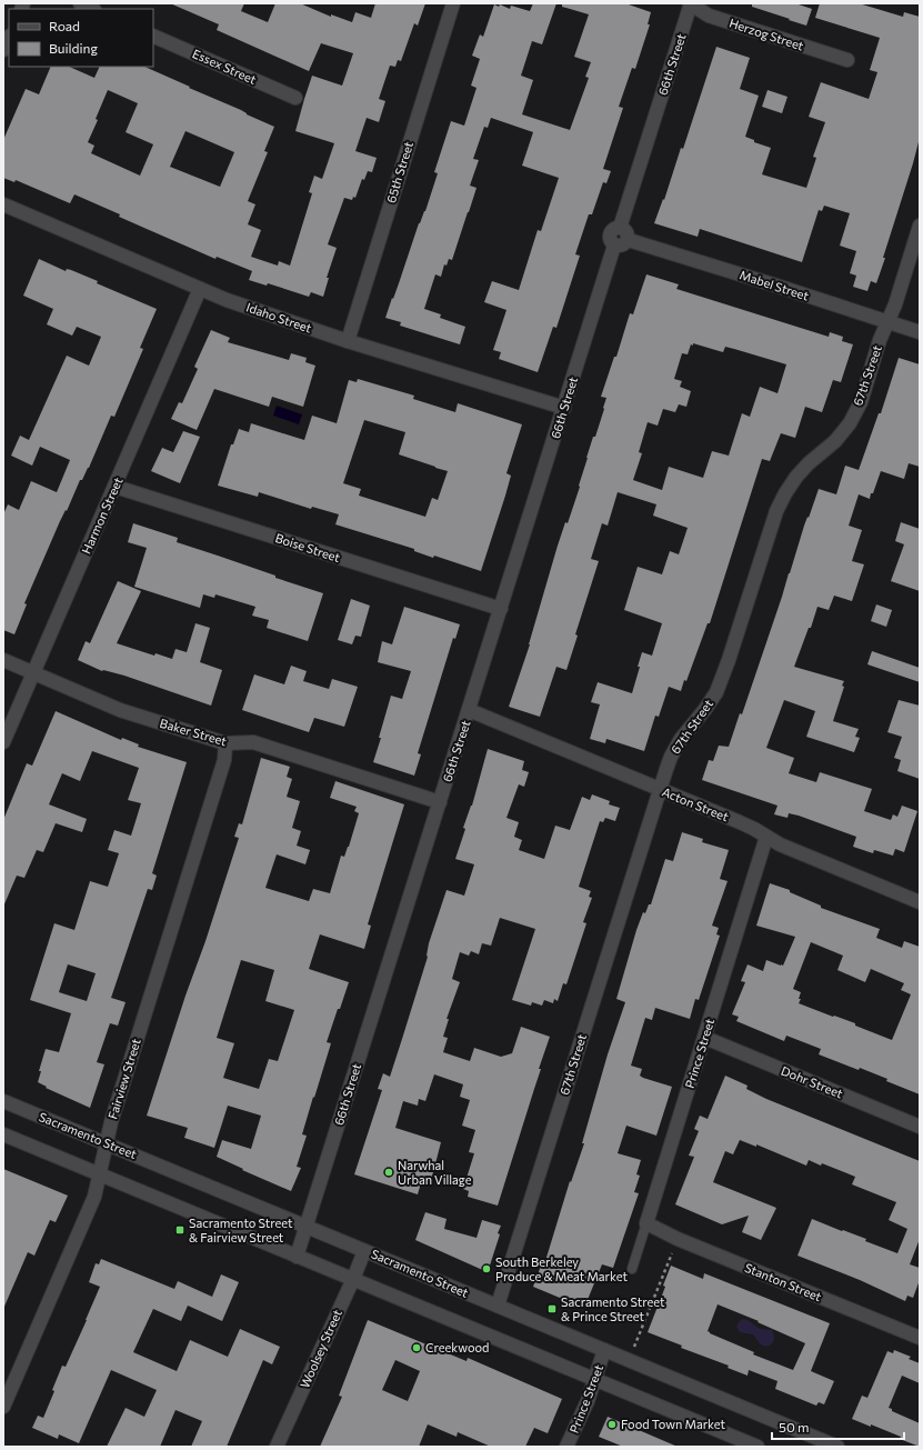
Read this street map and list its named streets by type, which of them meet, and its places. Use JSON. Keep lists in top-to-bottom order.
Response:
{
  "streets": {
    "street": [
      "Herzog Street",
      "66th Street",
      "Essex Street",
      "65th Street",
      "Mabel Street",
      "Idaho Street",
      "67th Street",
      "Harmon Street",
      "Boise Street",
      "Baker Street",
      "Acton Street",
      "Prince Street",
      "Fairview Street",
      "Dohr Street",
      "Sacramento Street",
      "Stanton Street",
      "Woolsey Street"
    ]
  },
  "crossings": [
    ["Herzog Street", "66th Street"],
    ["66th Street", "Mabel Street"],
    ["66th Street", "Idaho Street"],
    ["66th Street", "Boise Street"],
    ["66th Street", "Baker Street"],
    ["66th Street", "Acton Street"],
    ["66th Street", "Sacramento Street"],
    ["65th Street", "Idaho Street"],
    ["Mabel Street", "67th Street"],
    ["Idaho Street", "Harmon Street"],
    ["67th Street", "Acton Street"],
    ["67th Street", "Sacramento Street"],
    ["Harmon Street", "Boise Street"],
    ["Harmon Street", "Baker Street"],
    ["Baker Street", "Fairview Street"],
    ["Acton Street", "Prince Street"],
    ["Prince Street", "Dohr Street"],
    ["Prince Street", "Sacramento Street"],
    ["Prince Street", "Stanton Street"],
    ["Fairview Street", "Sacramento Street"],
    ["Sacramento Street", "Woolsey Street"]
  ],
  "places": {
    "other": [
      "Narwhal Urban Village",
      "South Berkeley Produce & Meat Market",
      "Creekwood",
      "Food Town Market"
    ],
    "transit": ["Sacramento Street & Fairview Street", "Sacramento Street & Prince Street"]
  },
  "legend": ["Road", "Building"],
  "scale_bar": "50 m"
}
